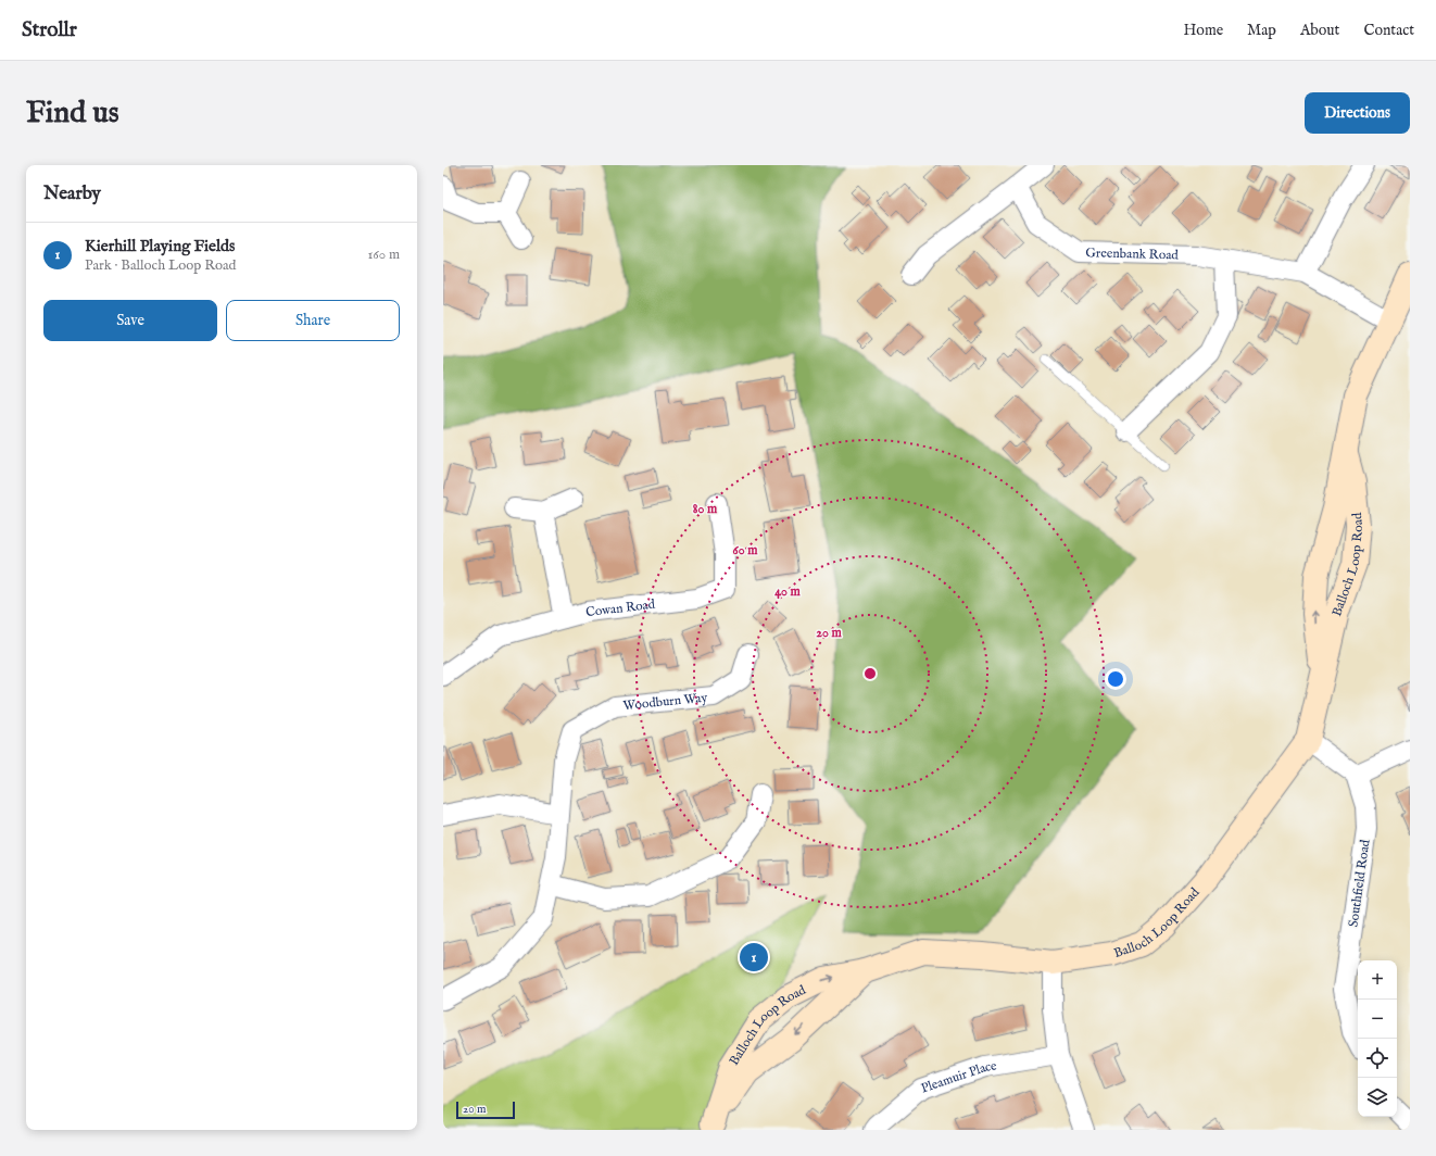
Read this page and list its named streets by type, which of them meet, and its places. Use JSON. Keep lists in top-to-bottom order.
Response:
{
  "streets": {
    "street": [
      "Greenbank Road",
      "Balloch Loop Road",
      "Cowan Road",
      "Woodburn Way",
      "Southfield Road",
      "Pleamuir Place"
    ]
  },
  "crossings": [
    ["Greenbank Road", "Balloch Loop Road"]
  ],
  "scale_bar": "20 m",
  "page": {
    "header": "Strollr",
    "nav": [
      "Home",
      "Map",
      "About",
      "Contact"
    ],
    "buttons": [
      "Directions",
      ["Save", "Share"]
    ],
    "title": "Find us",
    "heading": "Nearby",
    "list": [
      {
        "mark": "1",
        "name": "Kierhill Playing Fields",
        "note": "Park · Balloch Loop Road",
        "value": "160 m"
      }
    ],
    "pins": "1",
    "map_buttons": ["+", "−"],
    "scale": "20 m"
  },
  "rings": [
    "80 m",
    "60 m",
    "40 m",
    "20 m"
  ]
}
